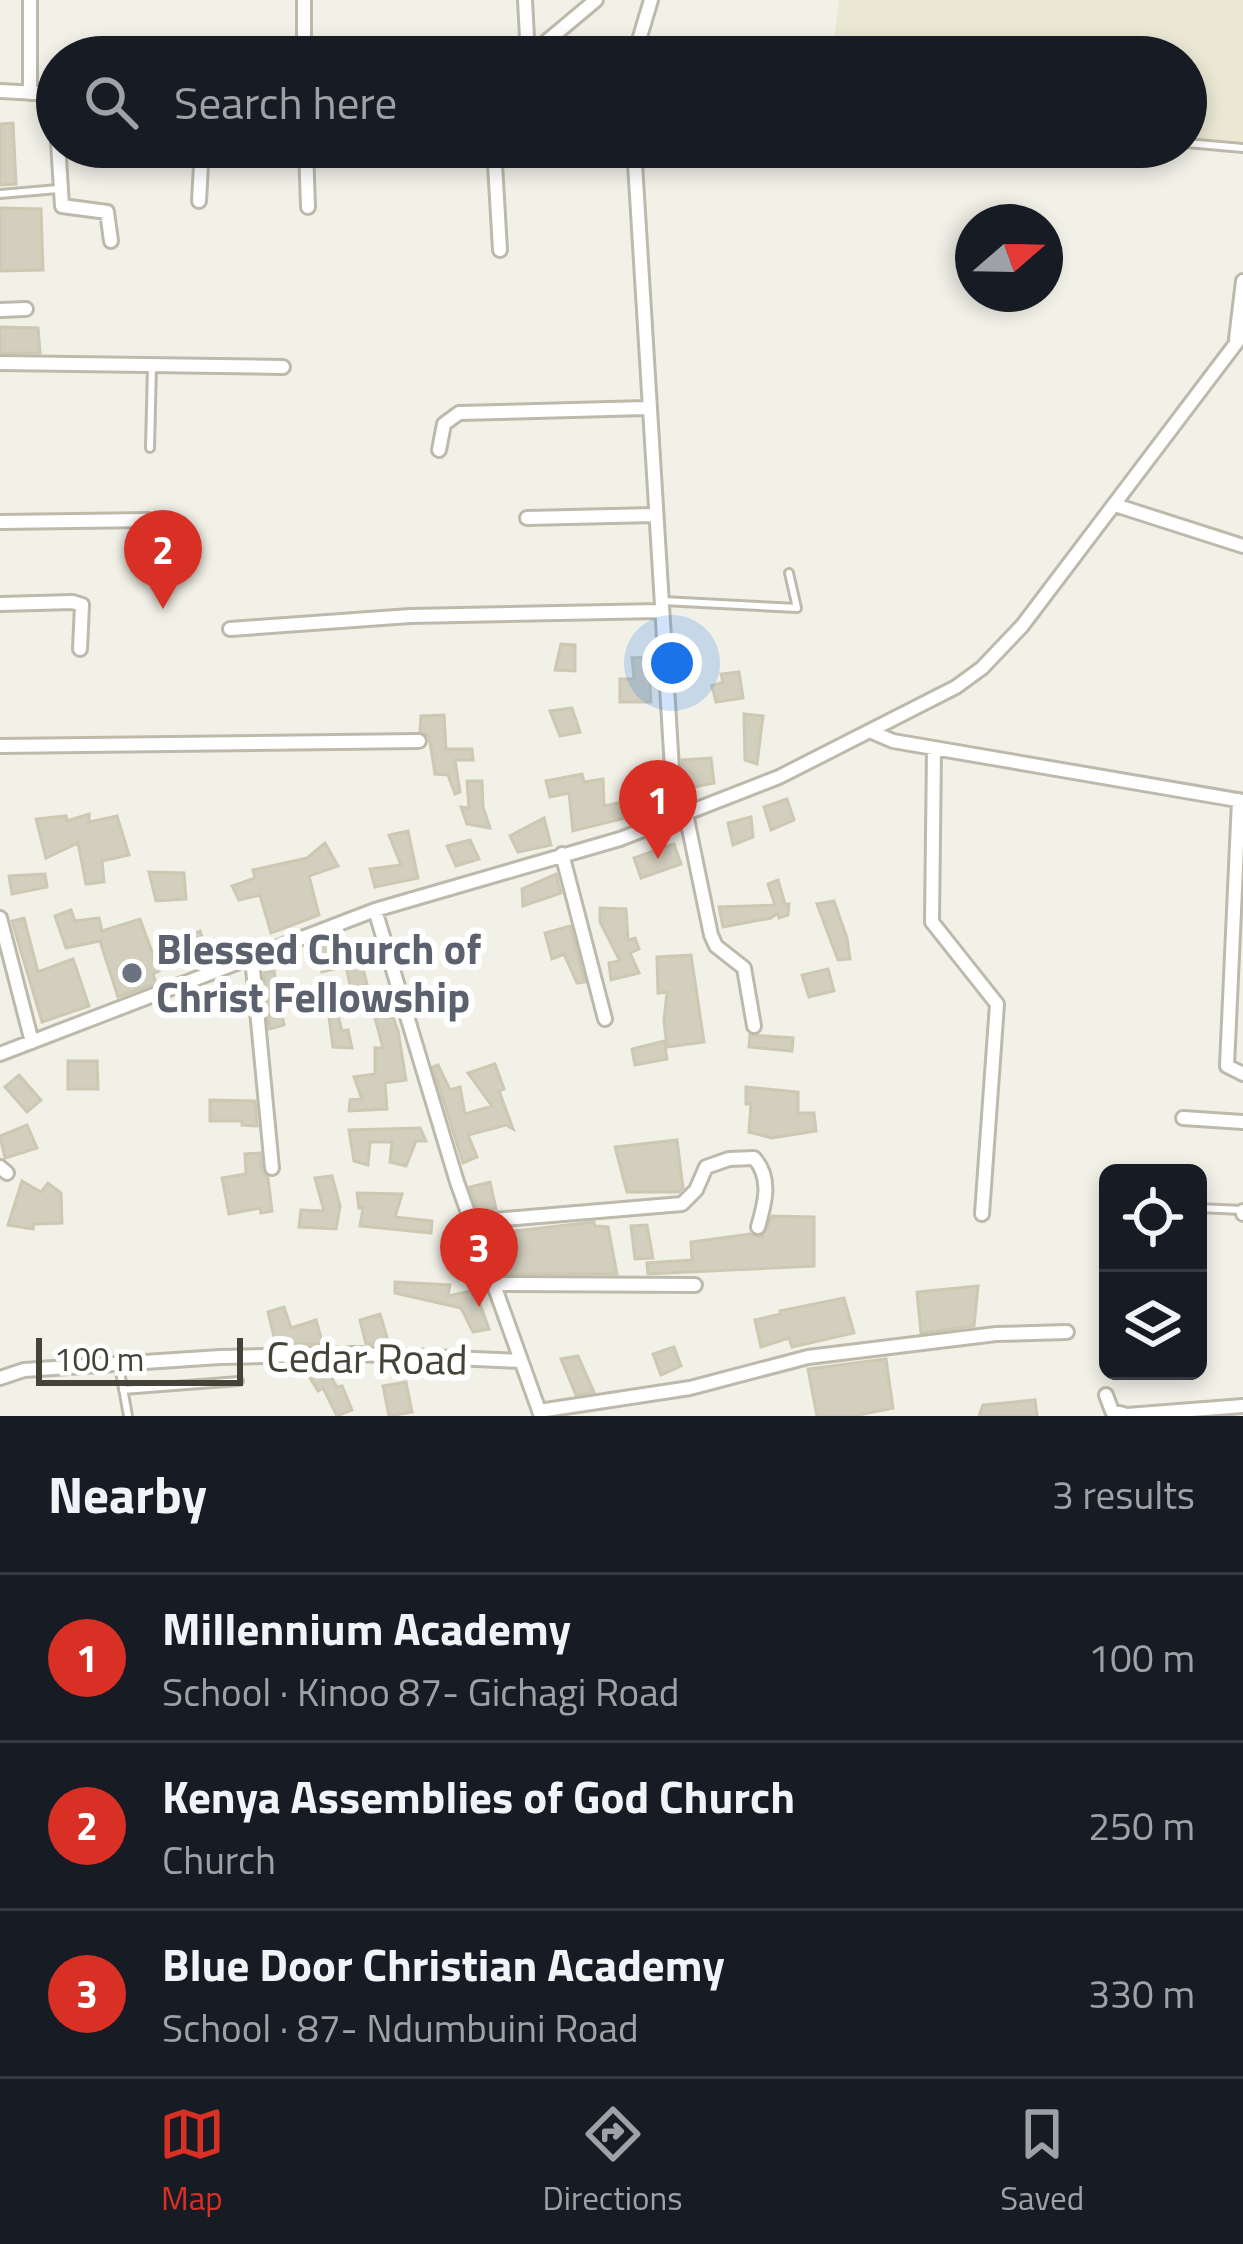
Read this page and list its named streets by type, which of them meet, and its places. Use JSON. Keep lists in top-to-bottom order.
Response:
{
  "streets": {
    "street": ["Cedar Road"]
  },
  "places": ["Blessed Church of Christ Fellowship"],
  "scale_bar": "100 m",
  "north": "right",
  "page": {
    "search": "Search here",
    "pins": ["2", "1", "3"],
    "scale": "100 m",
    "heading": ["Nearby", "3 results"],
    "list": [
      {
        "mark": "1",
        "name": "Millennium Academy",
        "note": "School · Kinoo 87- Gichagi Road",
        "value": "100 m"
      },
      {
        "mark": "2",
        "name": "Kenya Assemblies of God Church",
        "note": "Church",
        "value": "250 m"
      },
      {
        "mark": "3",
        "name": "Blue Door Christian Academy",
        "note": "School · 87- Ndumbuini Road",
        "value": "330 m"
      }
    ],
    "nav": ["Map", "Directions", "Saved"]
  }
}
